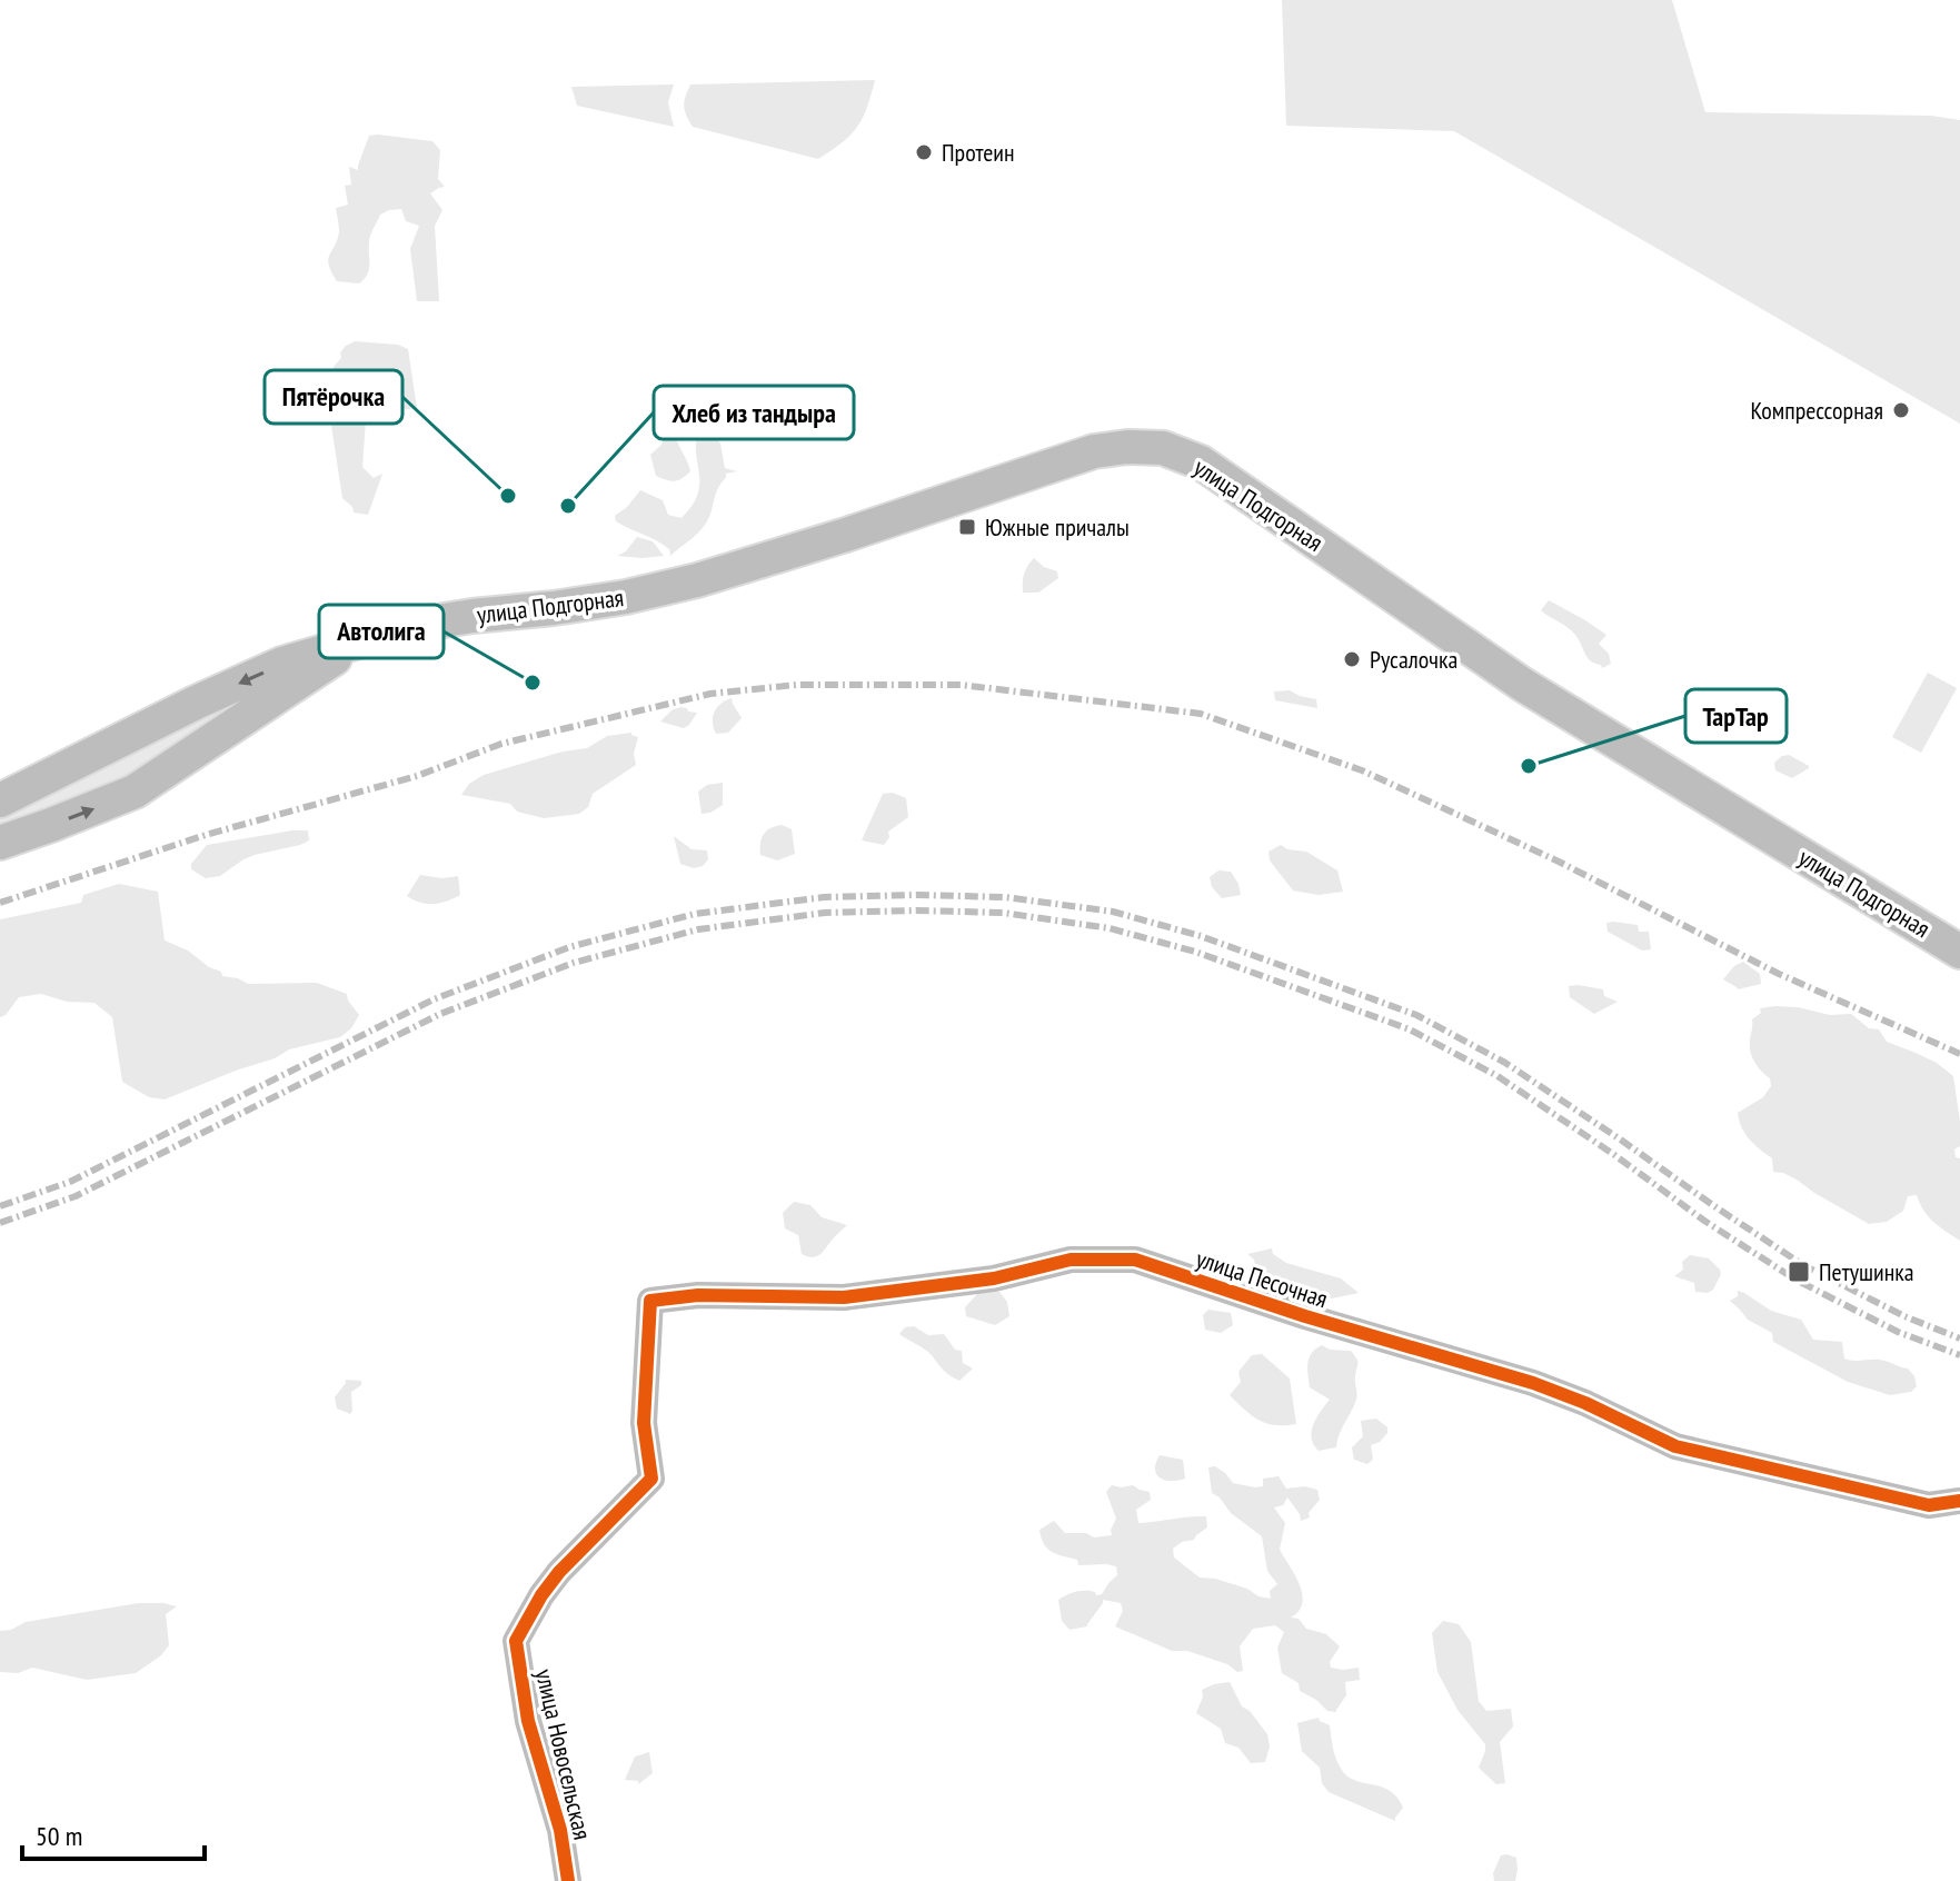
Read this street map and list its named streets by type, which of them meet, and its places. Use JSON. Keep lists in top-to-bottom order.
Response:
{
  "streets": {
    "main road": ["улица Подгорная"],
    "street": ["улица Песочная", "улица Новосельская"]
  },
  "crossings": [
    ["улица Песочная", "улица Новосельская"]
  ],
  "places": {
    "other": [
      "Протеин",
      "Компрессорная",
      "Пятёрочка",
      "Хлеб из тандыра",
      "Русалочка",
      "Автолига",
      "ТарТар"
    ],
    "transit": ["Южные причалы", "Петушинка"]
  },
  "scale_bar": "50 m"
}
